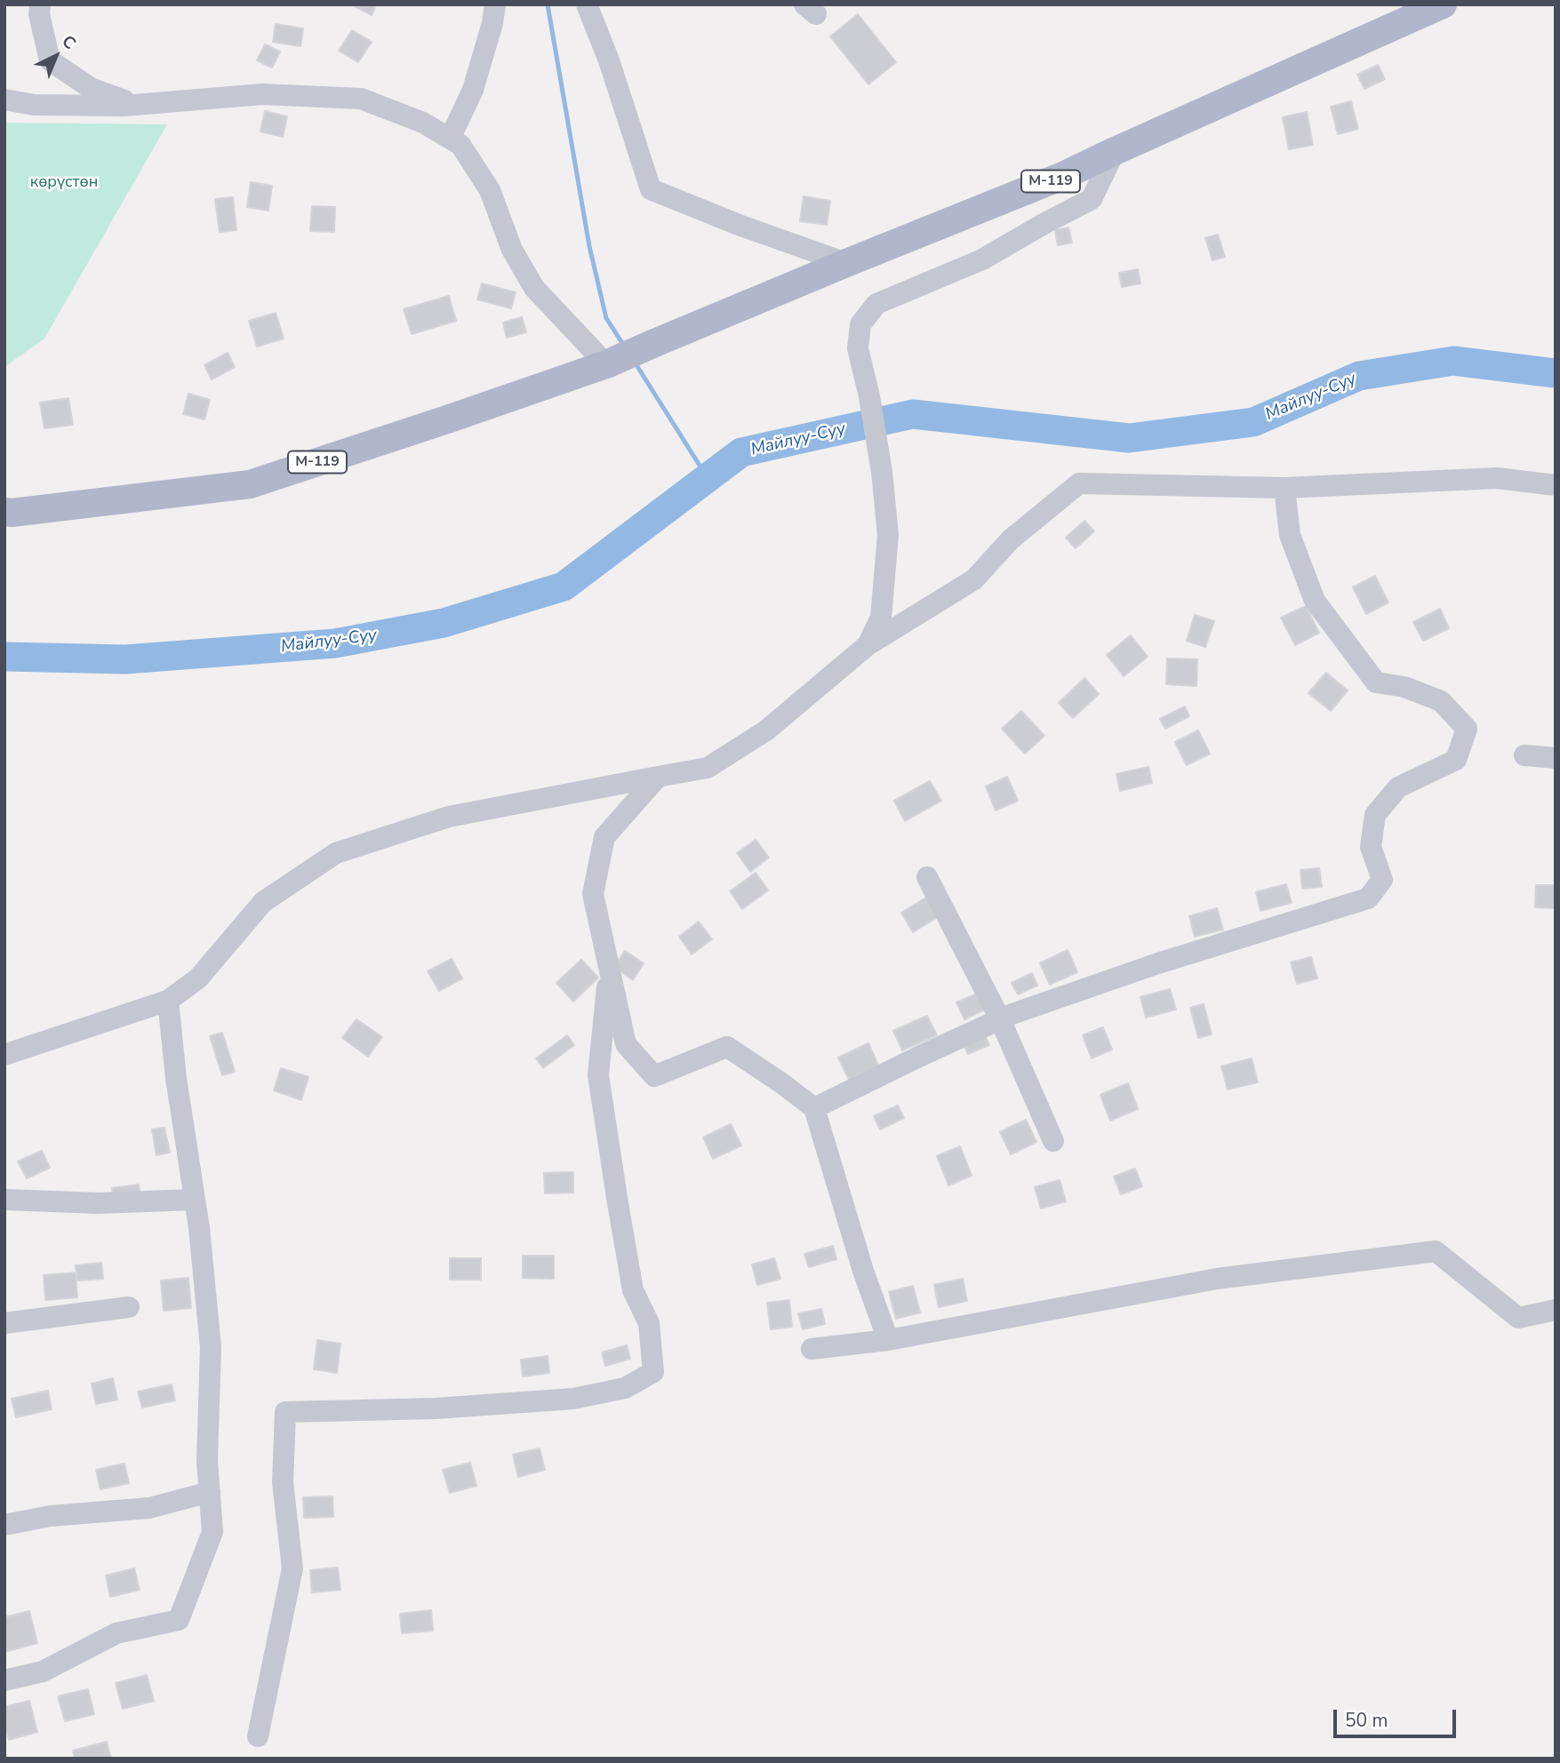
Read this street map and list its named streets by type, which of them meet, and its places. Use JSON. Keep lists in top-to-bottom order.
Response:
{
  "streets": {
    "main road": ["М-119"]
  },
  "water": ["Майлуу-Суу"],
  "parks": ["көрүстөн"],
  "scale_bar": "50 m",
  "north": "top right"
}
